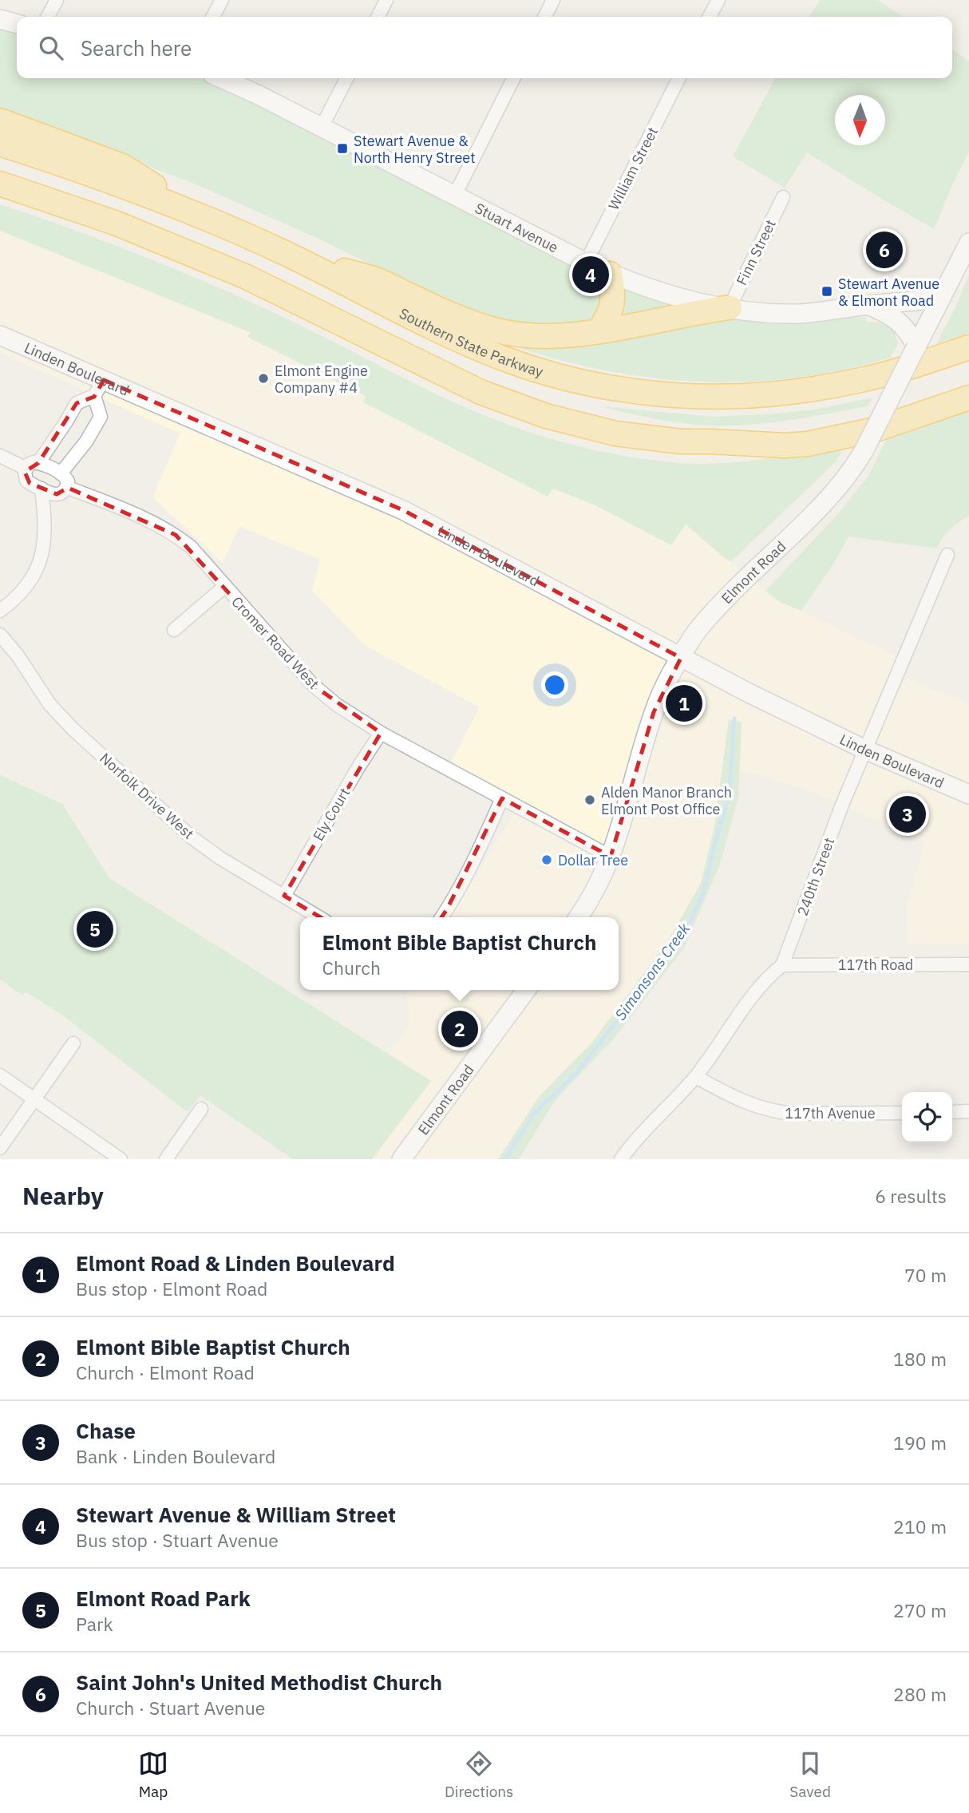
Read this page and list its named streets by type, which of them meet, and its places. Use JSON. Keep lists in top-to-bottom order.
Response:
{
  "streets": {
    "highway": ["Southern State Parkway"],
    "main road": ["Stuart Avenue", "Linden Boulevard", "Elmont Road"],
    "street": [
      "William Street",
      "Finn Street",
      "Cromer Road West",
      "Norfolk Drive West",
      "Ely Court",
      "240th Street",
      "117th Road",
      "117th Avenue"
    ]
  },
  "crossings": [
    ["William Street", "Stuart Avenue"],
    ["Stuart Avenue", "Finn Street"],
    ["Stuart Avenue", "Elmont Road"],
    ["Linden Boulevard", "Elmont Road"],
    ["Linden Boulevard", "240th Street"],
    ["Elmont Road", "Cromer Road West"],
    ["Cromer Road West", "Ely Court"],
    ["Norfolk Drive West", "Ely Court"],
    ["240th Street", "117th Road"],
    ["240th Street", "117th Avenue"]
  ],
  "water": ["Simonsons Creek"],
  "places": {
    "transit": ["Stewart Avenue & North Henry Street", "Stewart Avenue & Elmont Road"],
    "other": ["Elmont Engine Company #4", "Alden Manor Branch Elmont Post Office", "Dollar Tree"]
  },
  "north": "bottom",
  "page": {
    "search": "Search here",
    "pins": [
      "6",
      "4",
      "1",
      "3",
      "5",
      "2"
    ],
    "popup": ["Elmont Bible Baptist Church", "Church"],
    "heading": ["Nearby", "6 results"],
    "list": [
      {
        "mark": "1",
        "name": "Elmont Road & Linden Boulevard",
        "note": "Bus stop · Elmont Road",
        "value": "70 m"
      },
      {
        "mark": "2",
        "name": "Elmont Bible Baptist Church",
        "note": "Church · Elmont Road",
        "value": "180 m"
      },
      {
        "mark": "3",
        "name": "Chase",
        "note": "Bank · Linden Boulevard",
        "value": "190 m"
      },
      {
        "mark": "4",
        "name": "Stewart Avenue & William Street",
        "note": "Bus stop · Stuart Avenue",
        "value": "210 m"
      },
      {
        "mark": "5",
        "name": "Elmont Road Park",
        "note": "Park",
        "value": "270 m"
      },
      {
        "mark": "6",
        "name": "Saint John's United Methodist Church",
        "note": "Church · Stuart Avenue",
        "value": "280 m"
      }
    ],
    "nav": ["Map", "Directions", "Saved"]
  }
}
